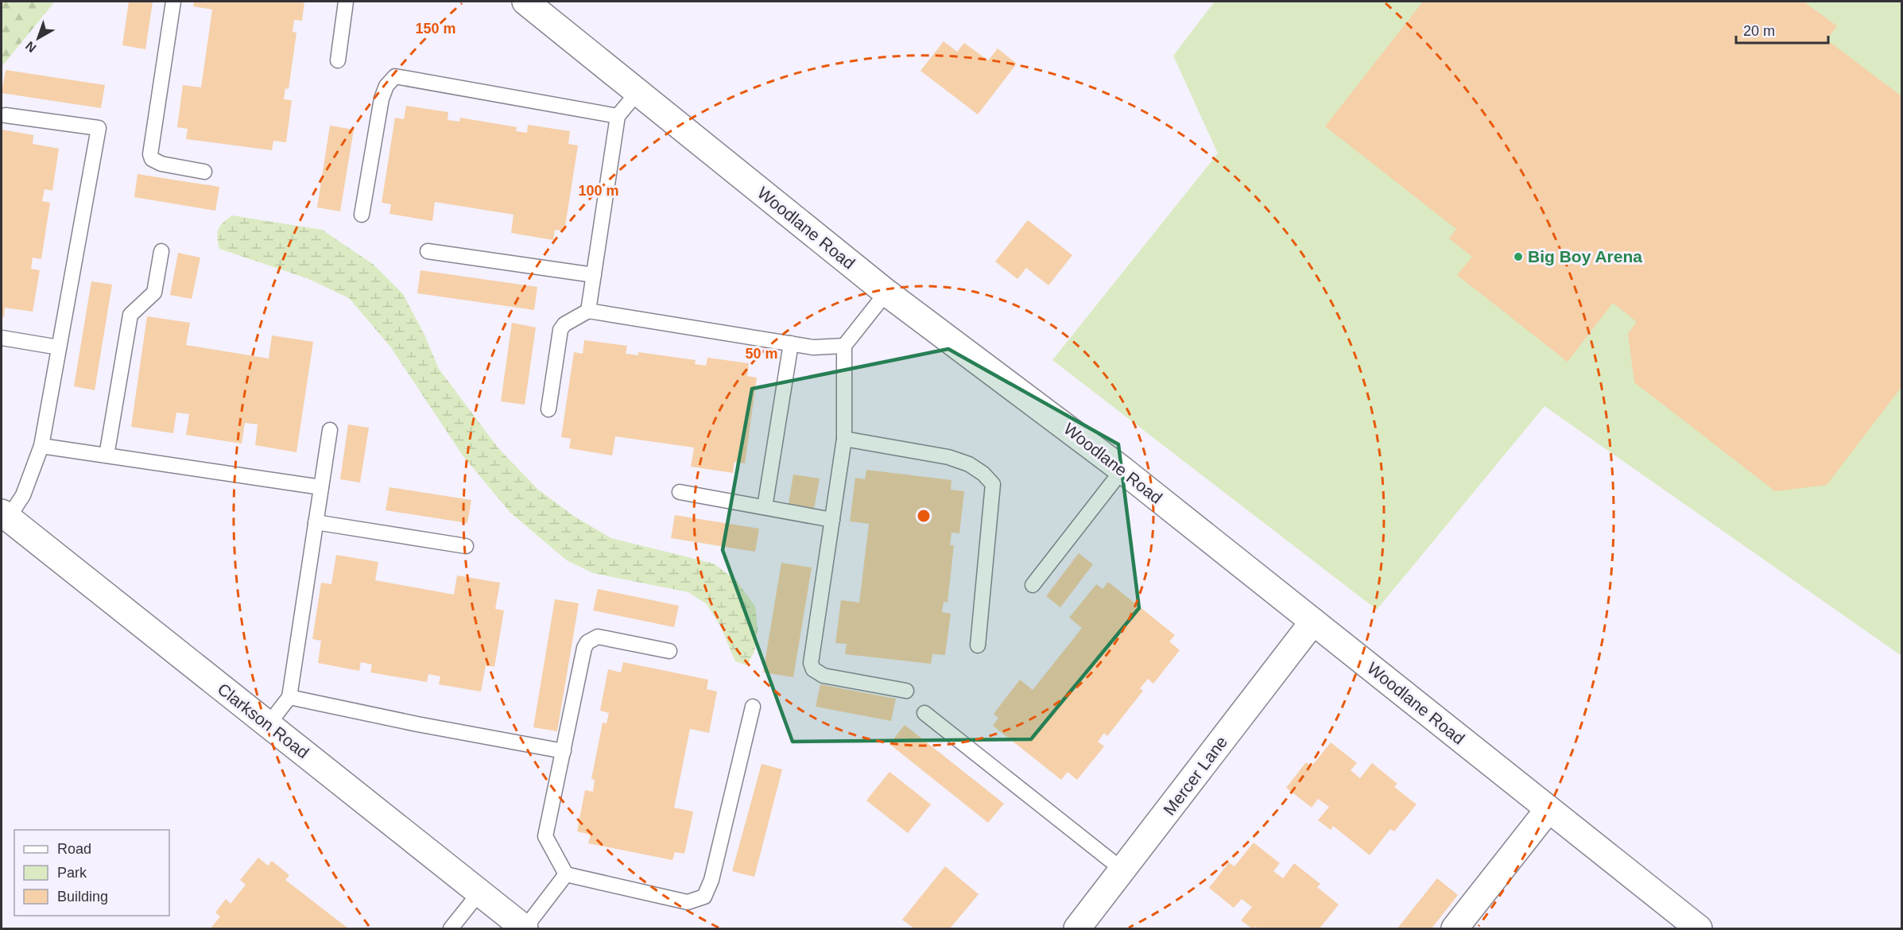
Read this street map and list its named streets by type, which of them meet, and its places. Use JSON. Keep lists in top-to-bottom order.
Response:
{
  "streets": {
    "street": ["Woodlane Road", "Clarkson Road", "Mercer Lane"]
  },
  "crossings": [
    ["Woodlane Road", "Mercer Lane"]
  ],
  "places": ["Big Boy Arena"],
  "legend": ["Road", "Park", "Building"],
  "scale_bar": "20 m",
  "north": "bottom left",
  "rings": ["150 m", "100 m", "50 m"]
}
